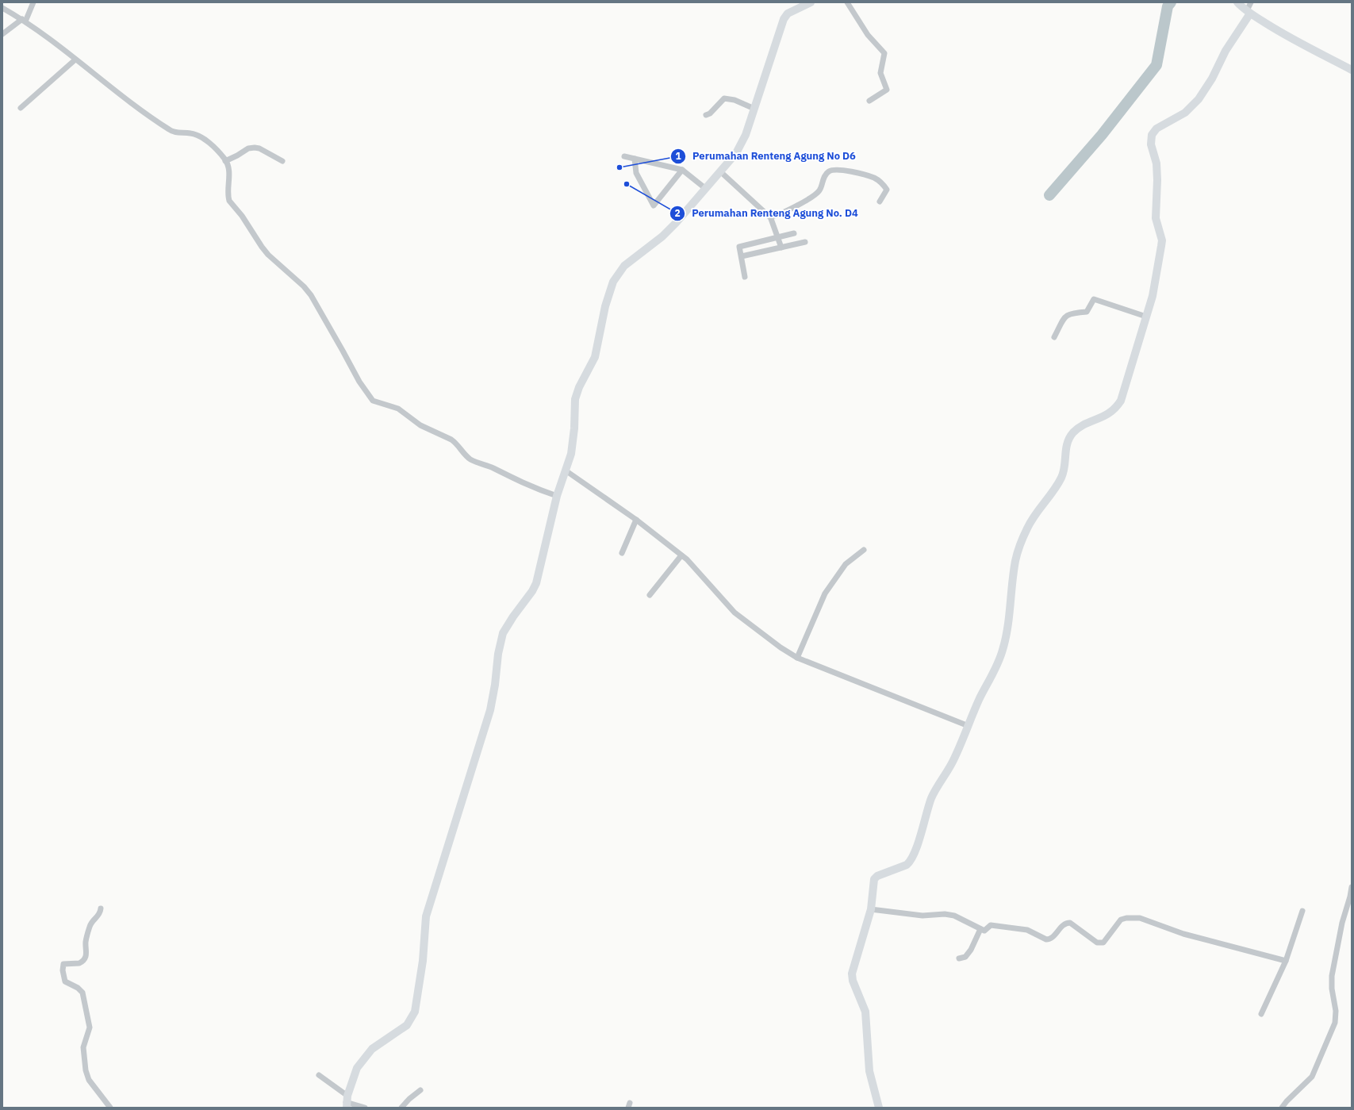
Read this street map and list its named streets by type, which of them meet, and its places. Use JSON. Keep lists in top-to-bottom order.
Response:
{
  "places": ["Perumahan Renteng Agung No D6", "Perumahan Renteng Agung No. D4"]
}
